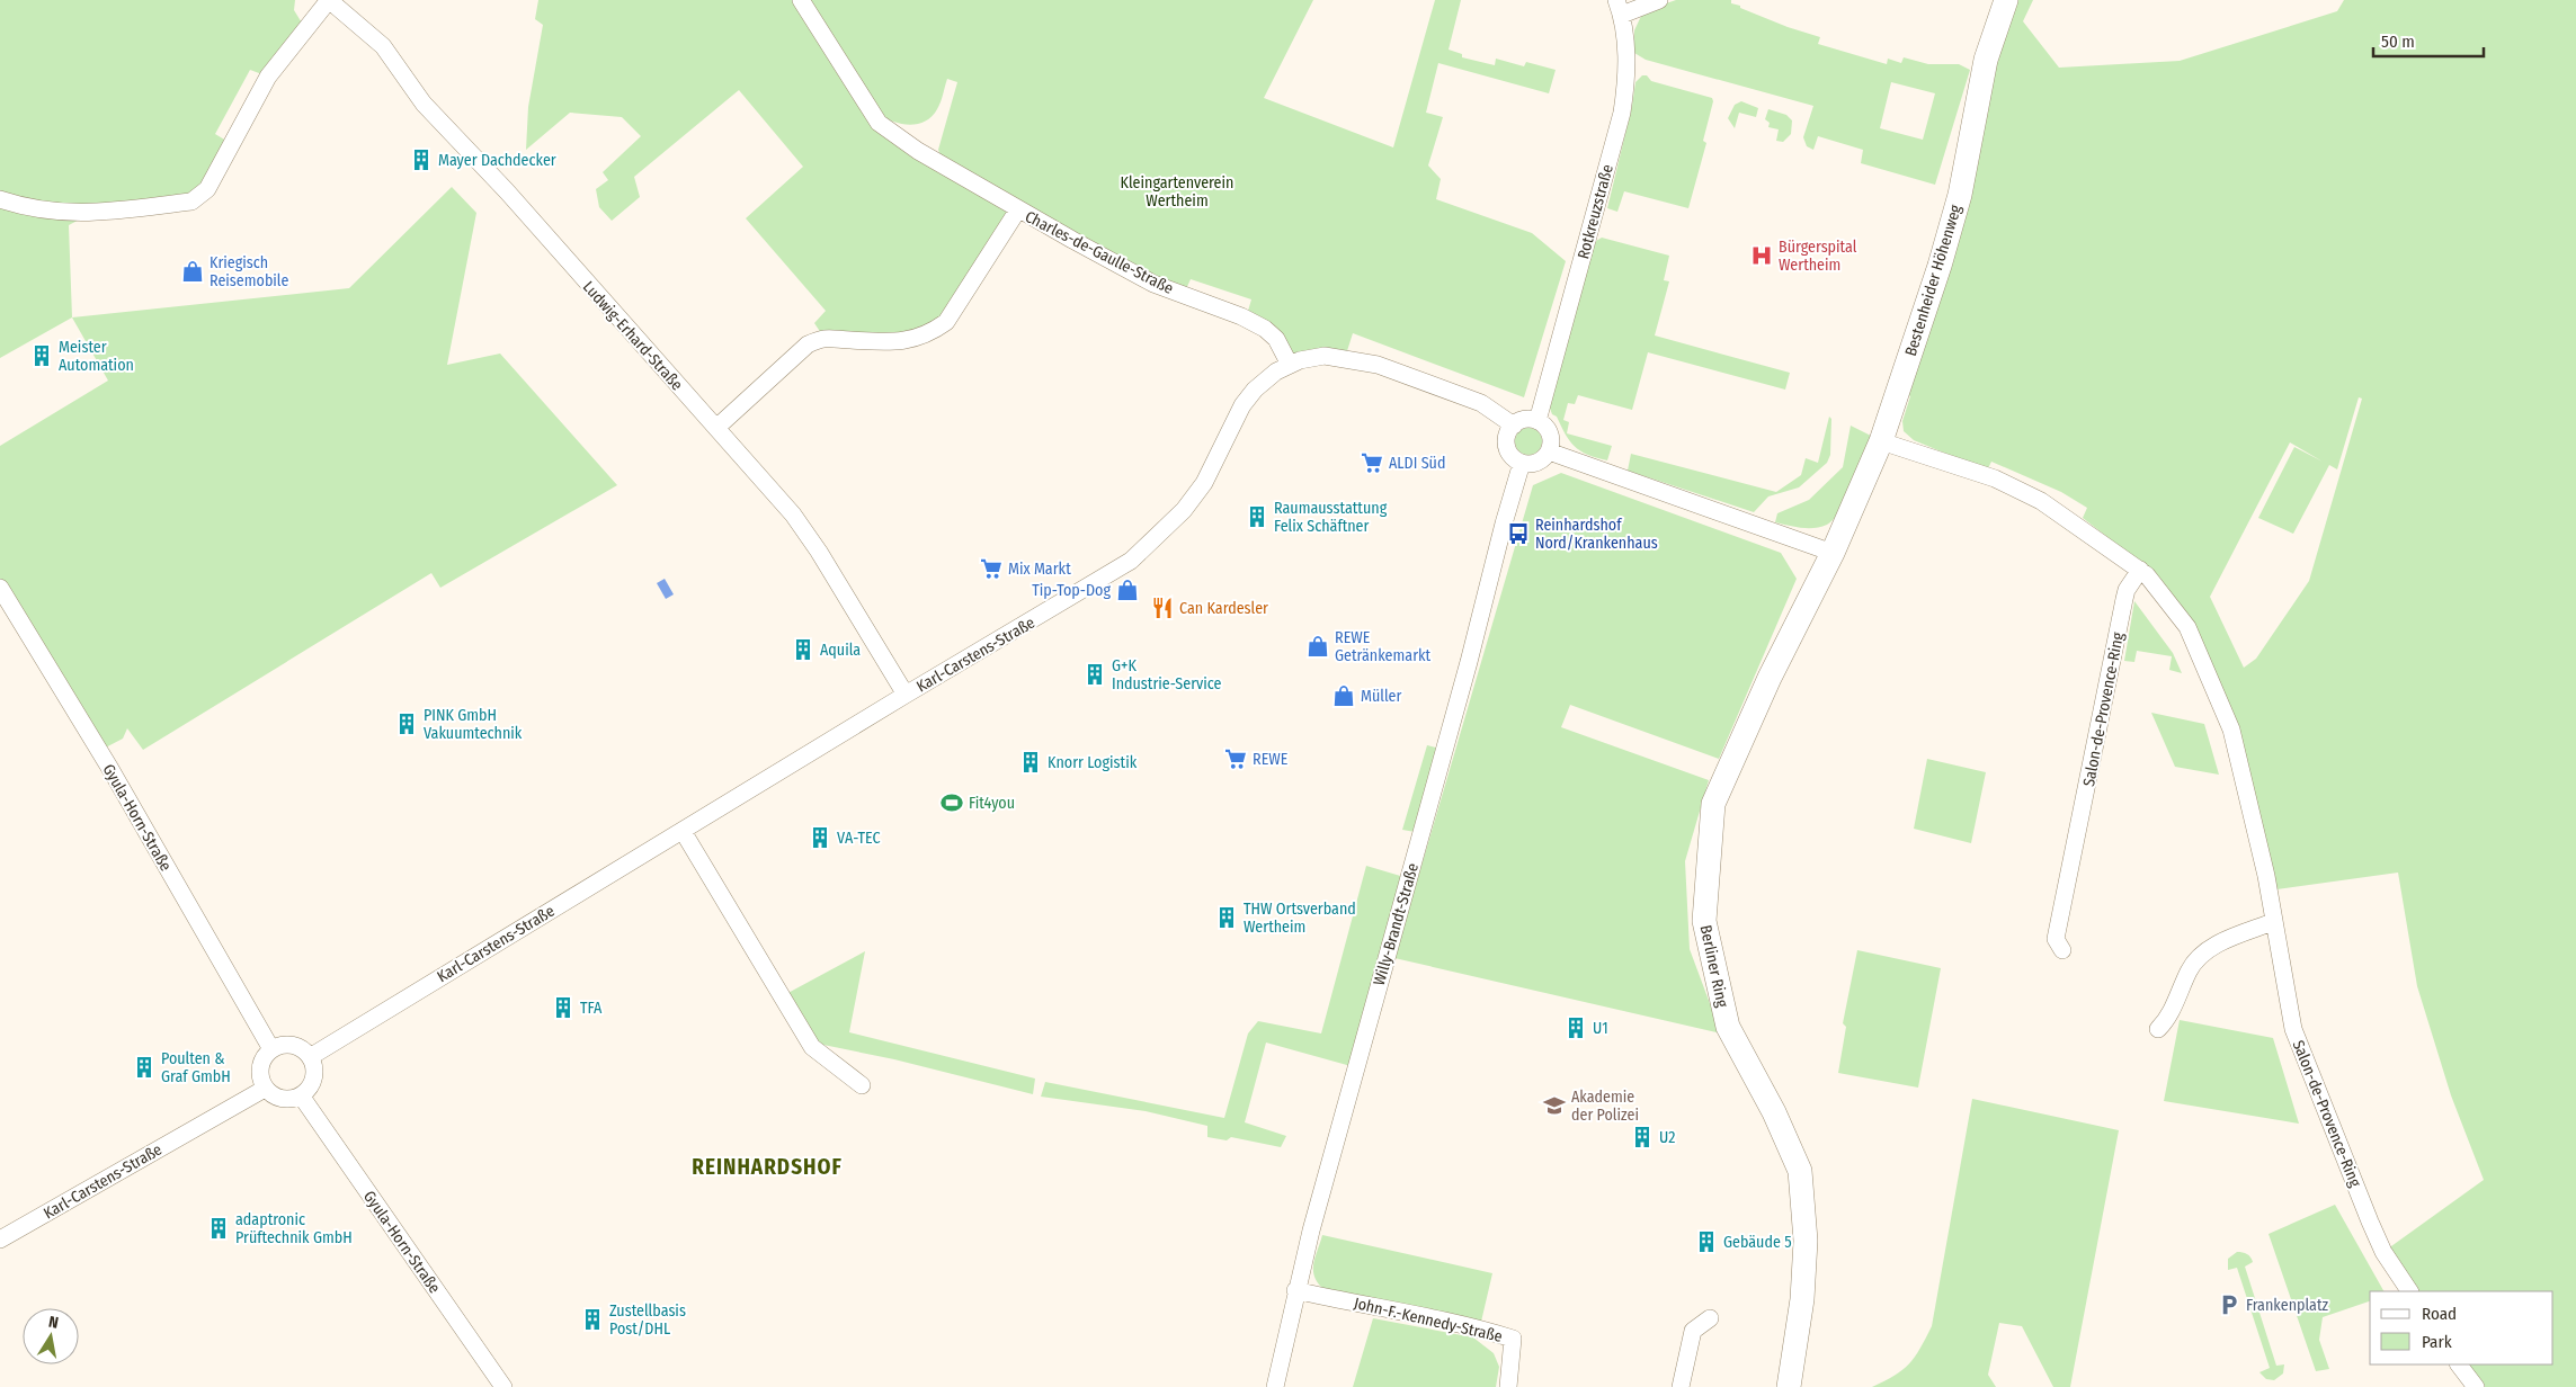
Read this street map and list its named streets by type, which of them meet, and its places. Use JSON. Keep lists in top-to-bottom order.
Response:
{
  "streets": {
    "street": [
      "Rotkreuzstraße",
      "Charles-de-Gaulle-Straße",
      "Bestenheider Höhenweg",
      "Ludwig-Erhard-Straße",
      "Karl-Carstens-Straße",
      "Salon-de-Provence-Ring",
      "Gyula-Horn-Straße",
      "Willy-Brandt-Straße",
      "Berliner Ring",
      "John-F.-Kennedy-Straße"
    ]
  },
  "crossings": [
    ["Rotkreuzstraße", "Karl-Carstens-Straße"],
    ["Rotkreuzstraße", "Willy-Brandt-Straße"],
    ["Charles-de-Gaulle-Straße", "Ludwig-Erhard-Straße"],
    ["Charles-de-Gaulle-Straße", "Karl-Carstens-Straße"],
    ["Bestenheider Höhenweg", "Salon-de-Provence-Ring"],
    ["Bestenheider Höhenweg", "Berliner Ring"],
    ["Ludwig-Erhard-Straße", "Karl-Carstens-Straße"],
    ["Karl-Carstens-Straße", "Gyula-Horn-Straße"],
    ["Karl-Carstens-Straße", "Willy-Brandt-Straße"],
    ["Willy-Brandt-Straße", "John-F.-Kennedy-Straße"]
  ],
  "districts": ["REINHARDSHOF"],
  "parks": ["Kleingartenverein Wertheim"],
  "places": {
    "building": [
      "Mayer Dachdecker",
      "Meister Automation",
      "Raumausstattung Felix Schäftner",
      "Aquila",
      "G+K Industrie-Service",
      "PINK GmbH Vakuumtechnik",
      "Knorr Logistik",
      "VA-TEC",
      "THW Ortsverband Wertheim",
      "TFA",
      "U1",
      "Poulten & Graf GmbH",
      "U2",
      "adaptronic Prüftechnik GmbH",
      "Gebäude 5",
      "Zustellbasis Post/DHL"
    ],
    "hospital": ["Bürgerspital Wertheim"],
    "shop": [
      "Kriegisch Reisemobile",
      "Tip-Top-Dog",
      "REWE Getränkemarkt",
      "Müller"
    ],
    "supermarket": ["ALDI Süd", "Mix Markt", "REWE"],
    "bus stop": ["Reinhardshof Nord/Krankenhaus"],
    "restaurant": ["Can Kardesler"],
    "sports": ["Fit4you"],
    "school or university": ["Akademie der Polizei"],
    "parking": ["Frankenplatz"]
  },
  "legend": ["Road", "Park"],
  "scale_bar": "50 m",
  "north": "top"
}
